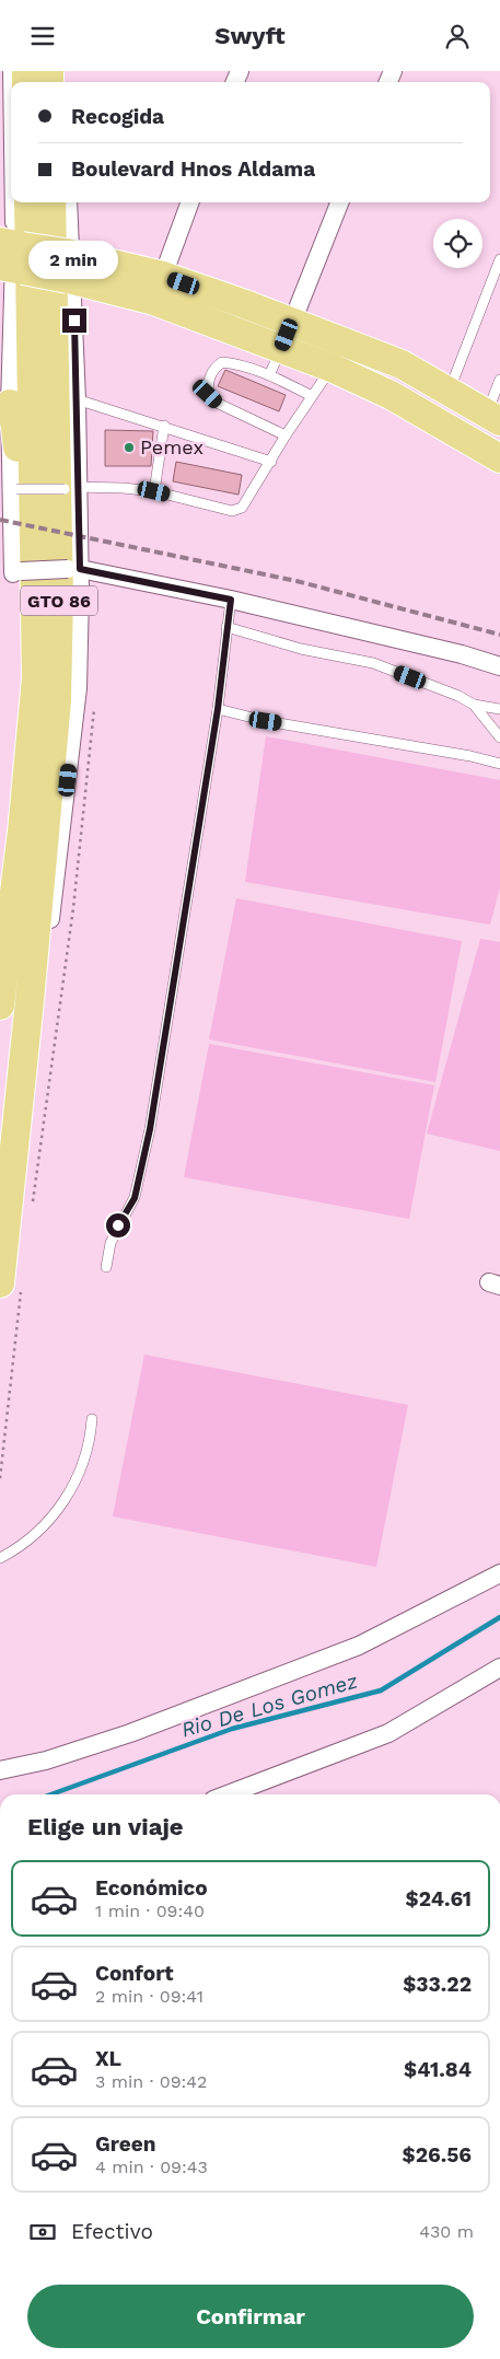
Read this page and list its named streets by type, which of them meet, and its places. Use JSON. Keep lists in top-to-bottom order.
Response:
{
  "streets": {
    "main road": ["GTO 86"]
  },
  "water": ["Rio De Los Gomez"],
  "places": ["Pemex"],
  "page": {
    "header": "Swyft",
    "banner": ["Recogida", "Boulevard Hnos Aldama"],
    "bubble": "2 min",
    "heading": "Elige un viaje",
    "list": [
      {
        "name": "Económico",
        "note": "1 min · 09:40",
        "value": "$24.61"
      },
      {
        "name": "Confort",
        "note": "2 min · 09:41",
        "value": "$33.22"
      },
      {
        "name": "XL",
        "note": "3 min · 09:42",
        "value": "$41.84"
      },
      {
        "name": "Green",
        "note": "4 min · 09:43",
        "value": "$26.56"
      }
    ],
    "pay": ["Efectivo", "430 m"],
    "buttons": "Confirmar"
  }
}
